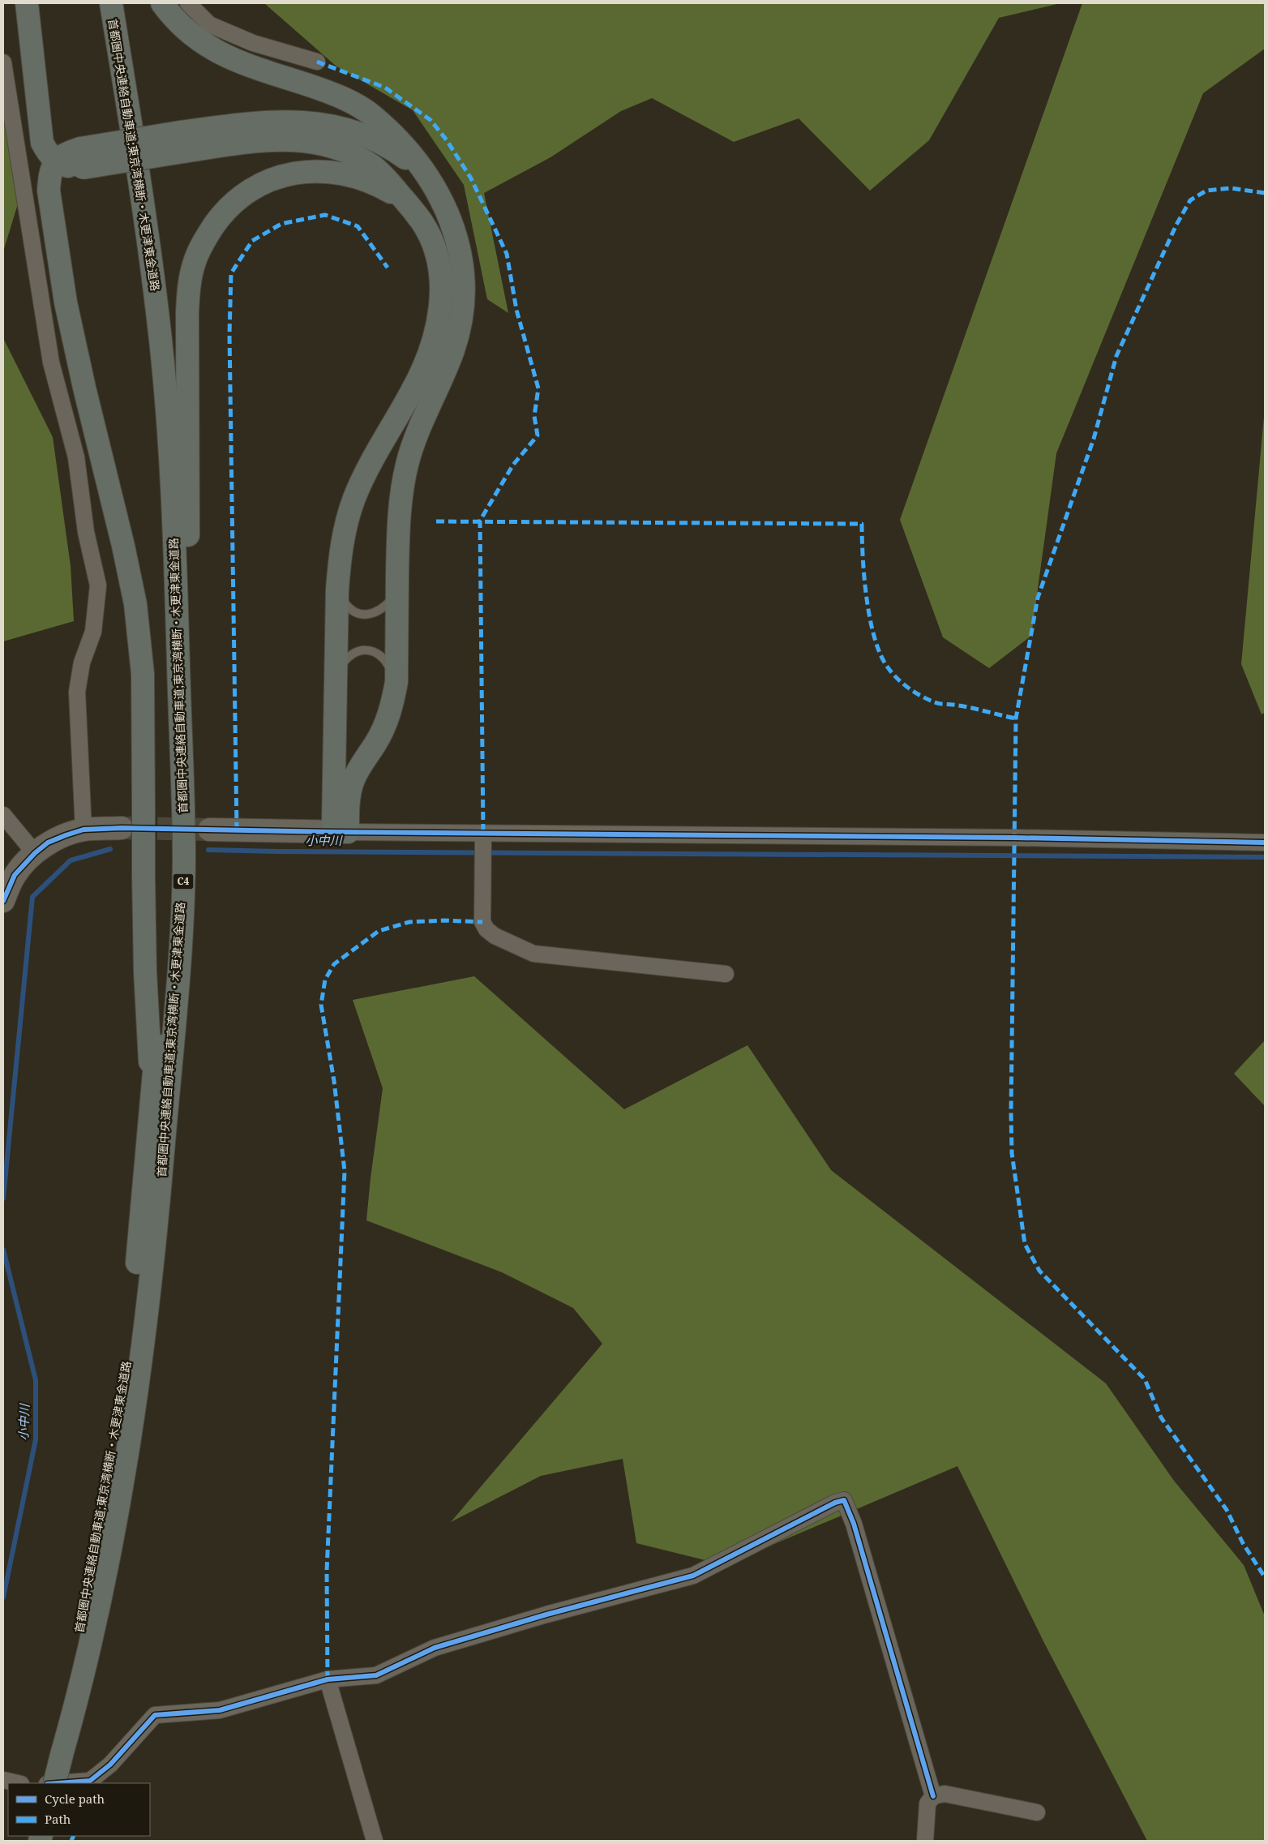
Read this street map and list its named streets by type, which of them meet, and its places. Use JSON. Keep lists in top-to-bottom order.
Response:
{
  "streets": {
    "highway": ["首都圏中央連絡自動車道;東京湾横断・木更津東金道路", "C4"]
  },
  "water": ["小中川"],
  "legend": ["Cycle path", "Path"]
}
